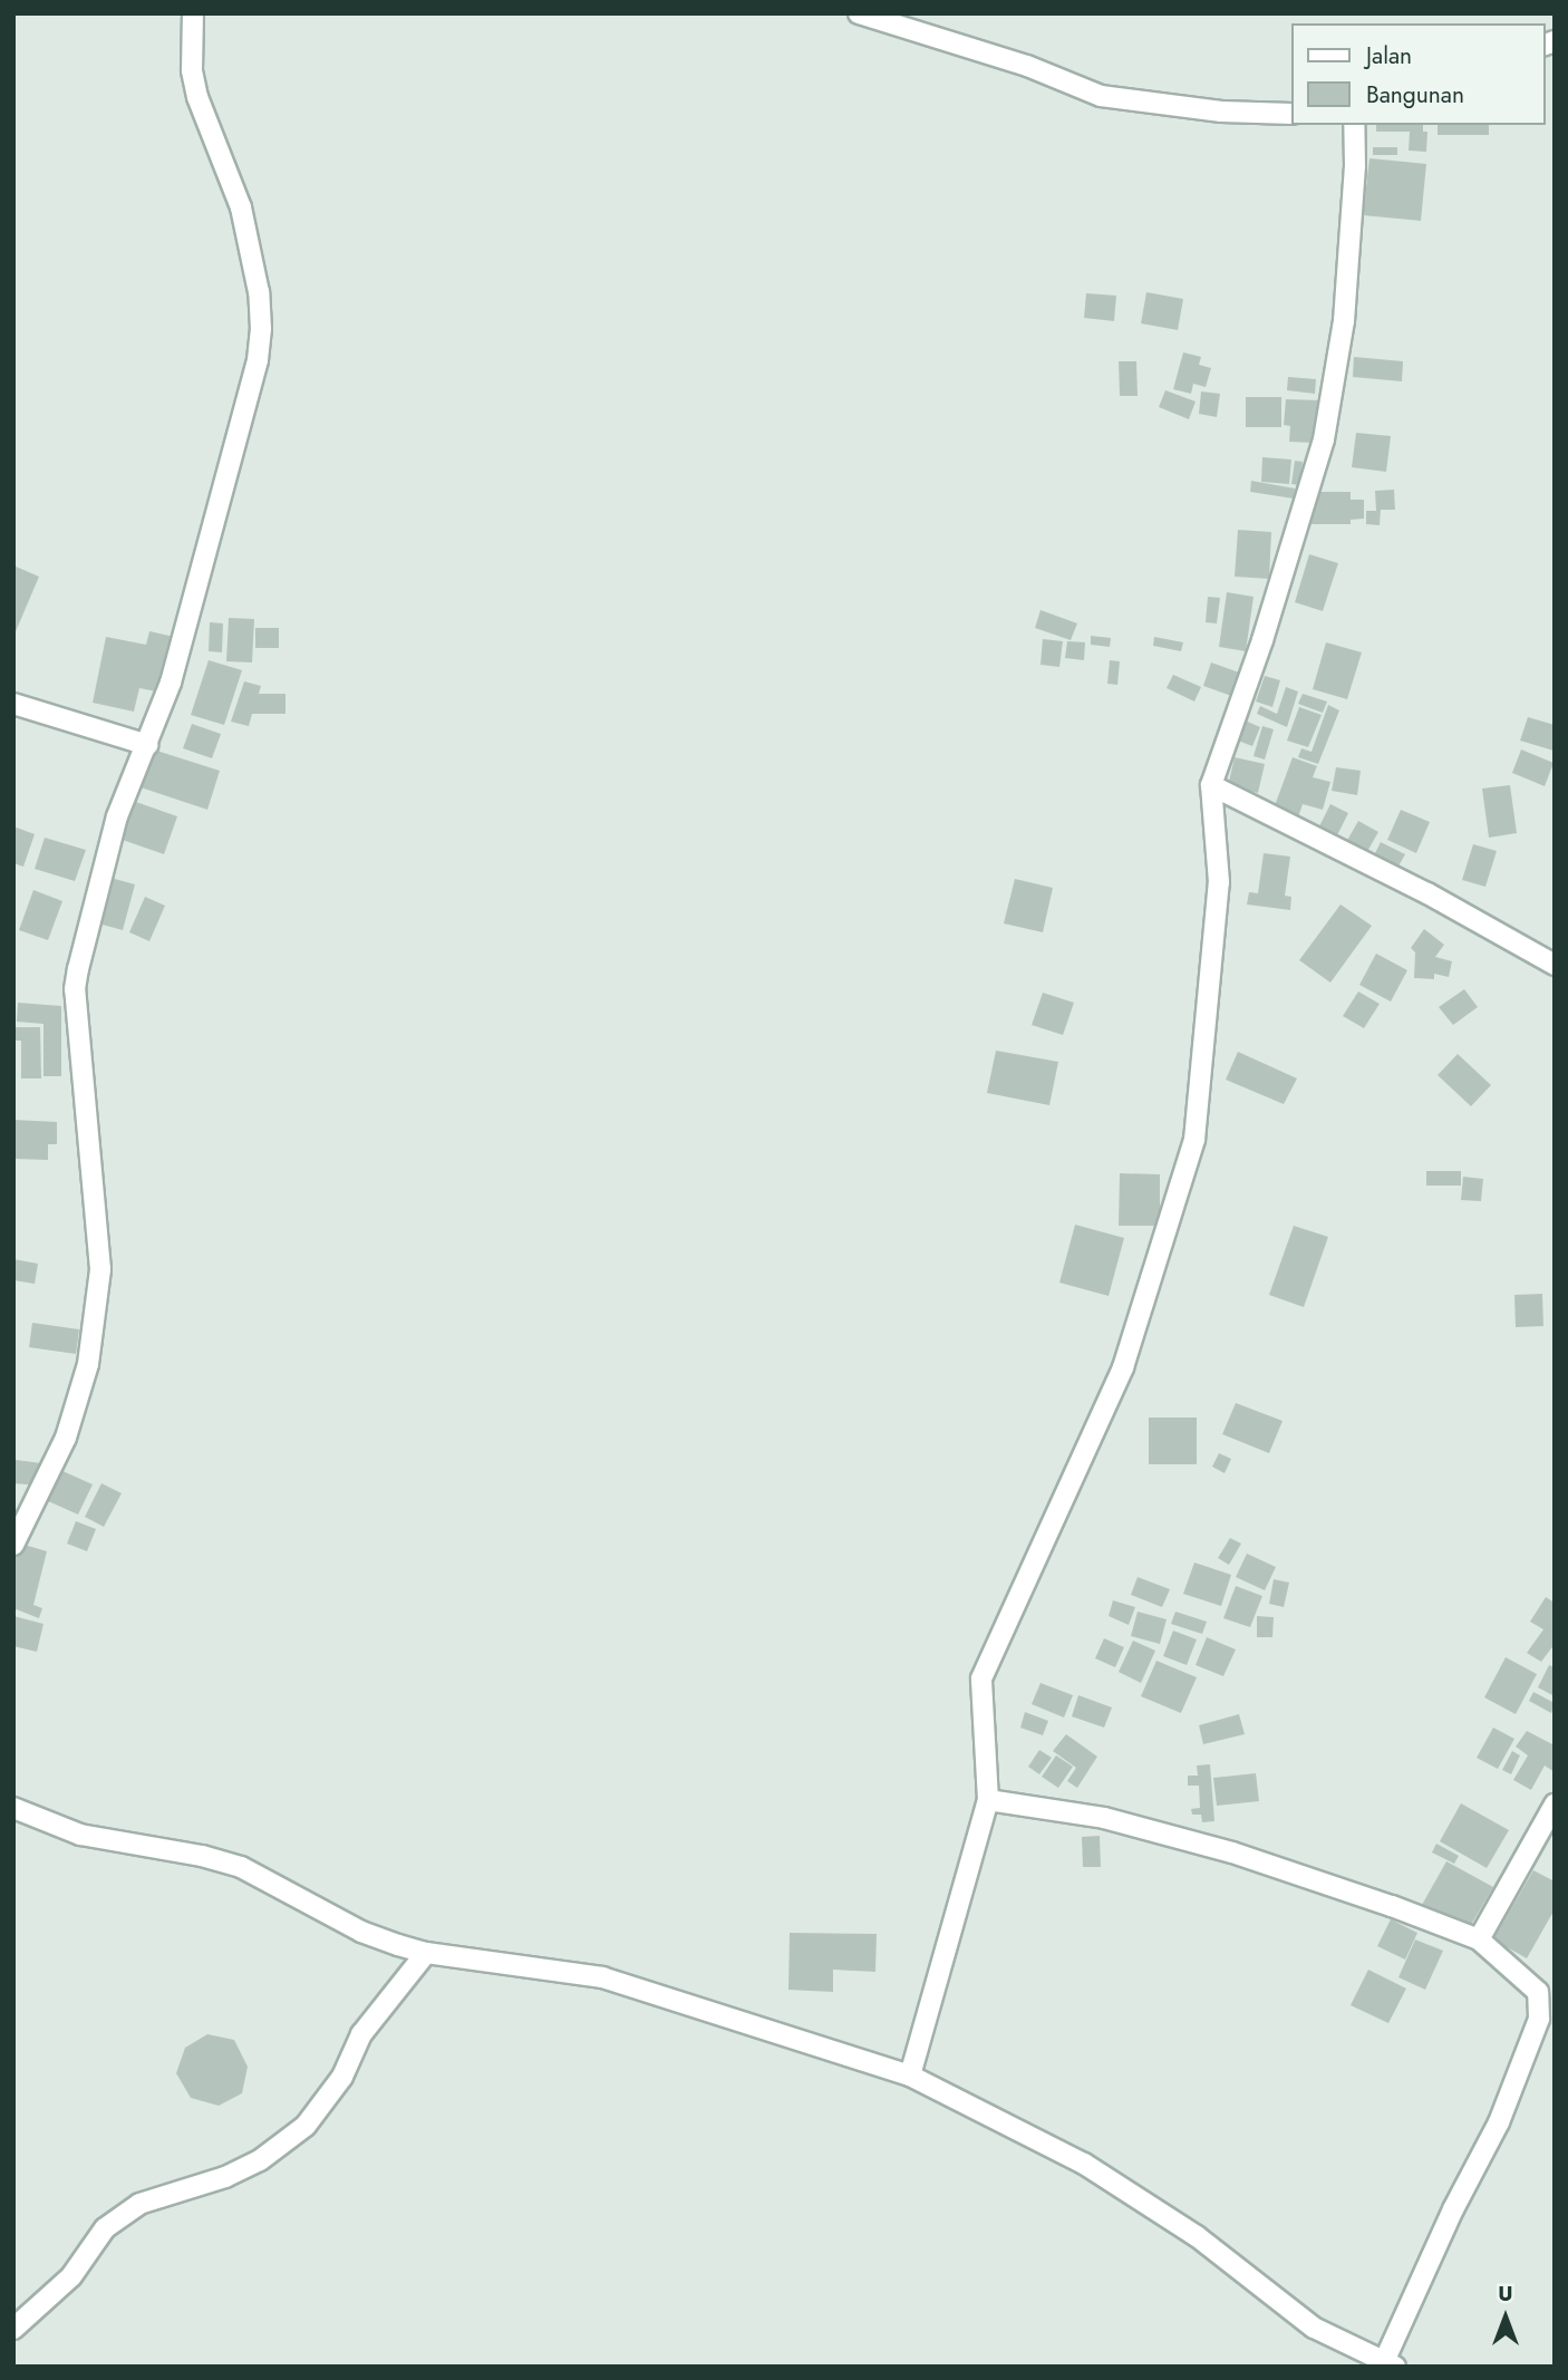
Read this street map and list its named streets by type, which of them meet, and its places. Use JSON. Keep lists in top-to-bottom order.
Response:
{
  "legend": ["Jalan", "Bangunan"],
  "north": "top"
}
